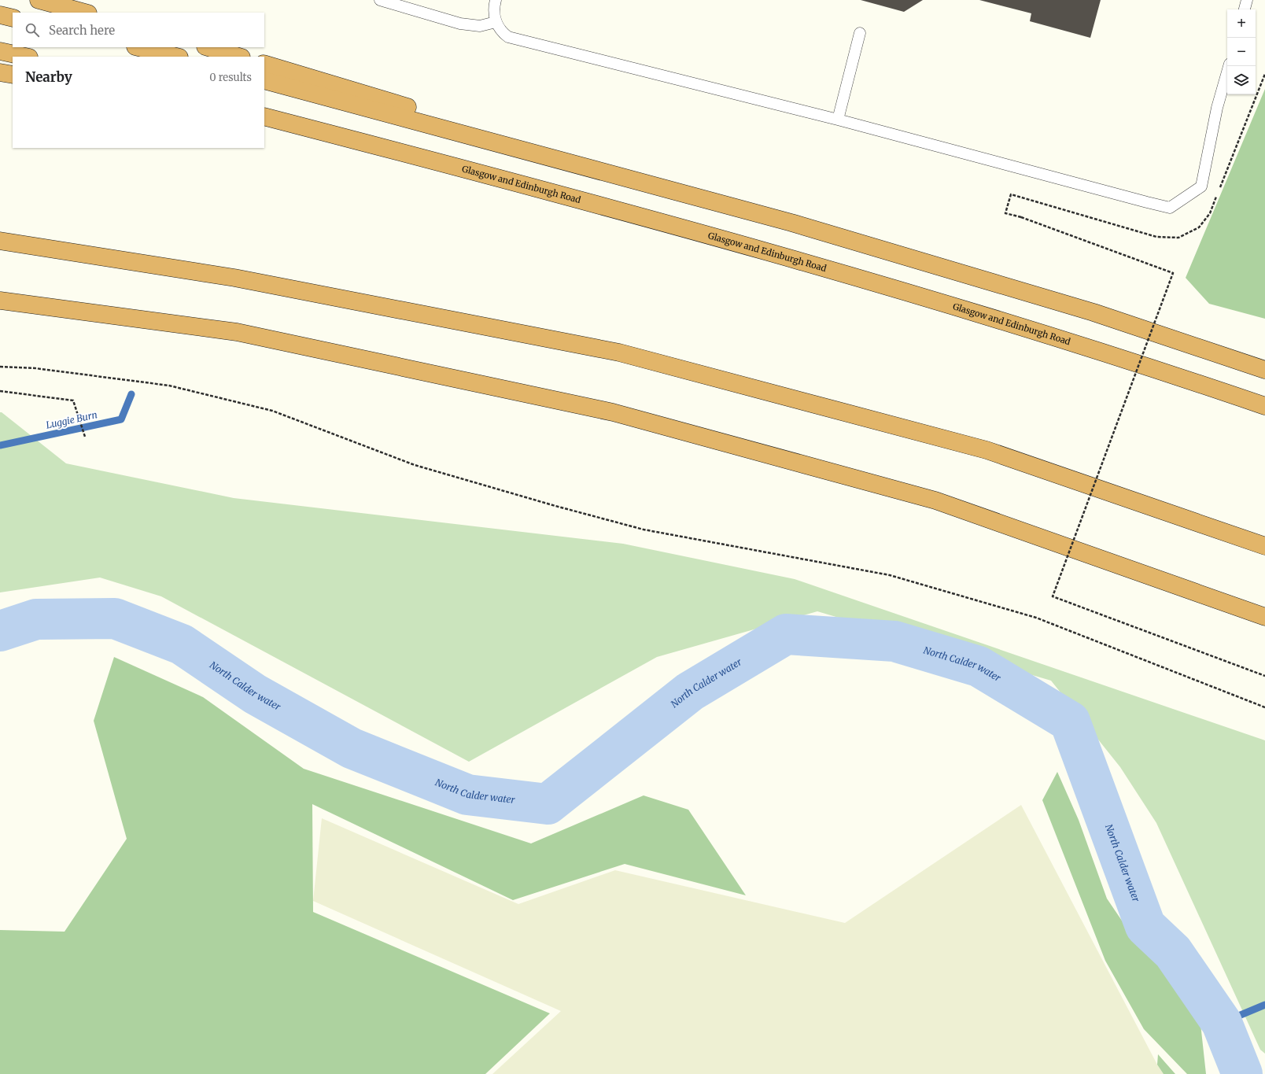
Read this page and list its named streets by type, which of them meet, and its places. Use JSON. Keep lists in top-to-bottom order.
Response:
{
  "streets": {
    "highway": ["Glasgow and Edinburgh Road"]
  },
  "water": ["Luggie Burn", "North Calder water"],
  "page": {
    "map_buttons": ["+", "−"],
    "search": "Search here",
    "heading": ["Nearby", "0 results"]
  }
}
